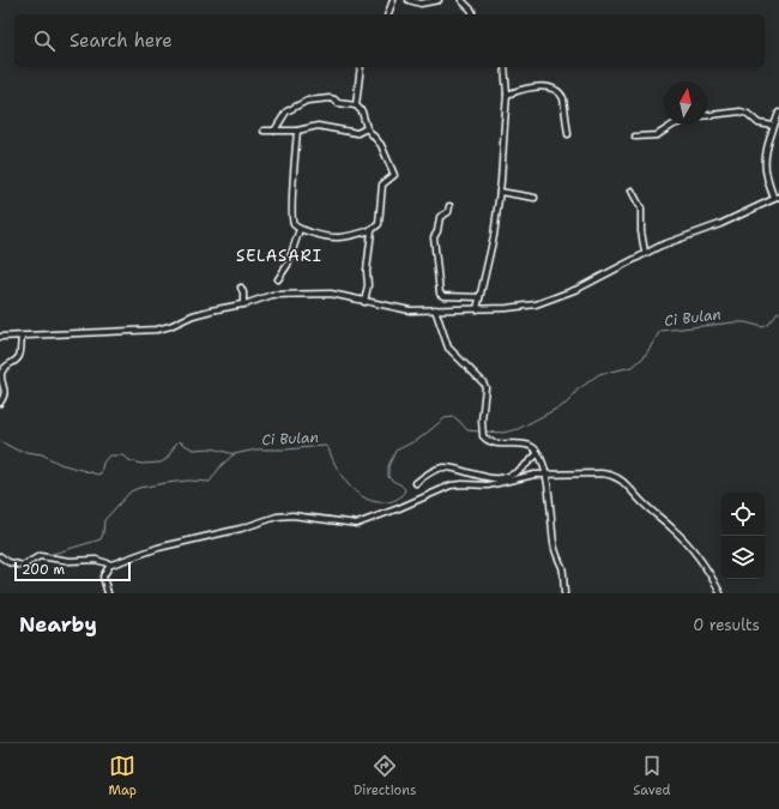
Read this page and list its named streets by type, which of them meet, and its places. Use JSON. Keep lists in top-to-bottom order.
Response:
{
  "districts": ["SELASARI"],
  "water": ["Ci Bulan"],
  "scale_bar": "200 m",
  "north": "top",
  "page": {
    "search": "Search here",
    "scale": "200 m",
    "heading": ["Nearby", "0 results"],
    "nav": ["Map", "Directions", "Saved"]
  }
}
